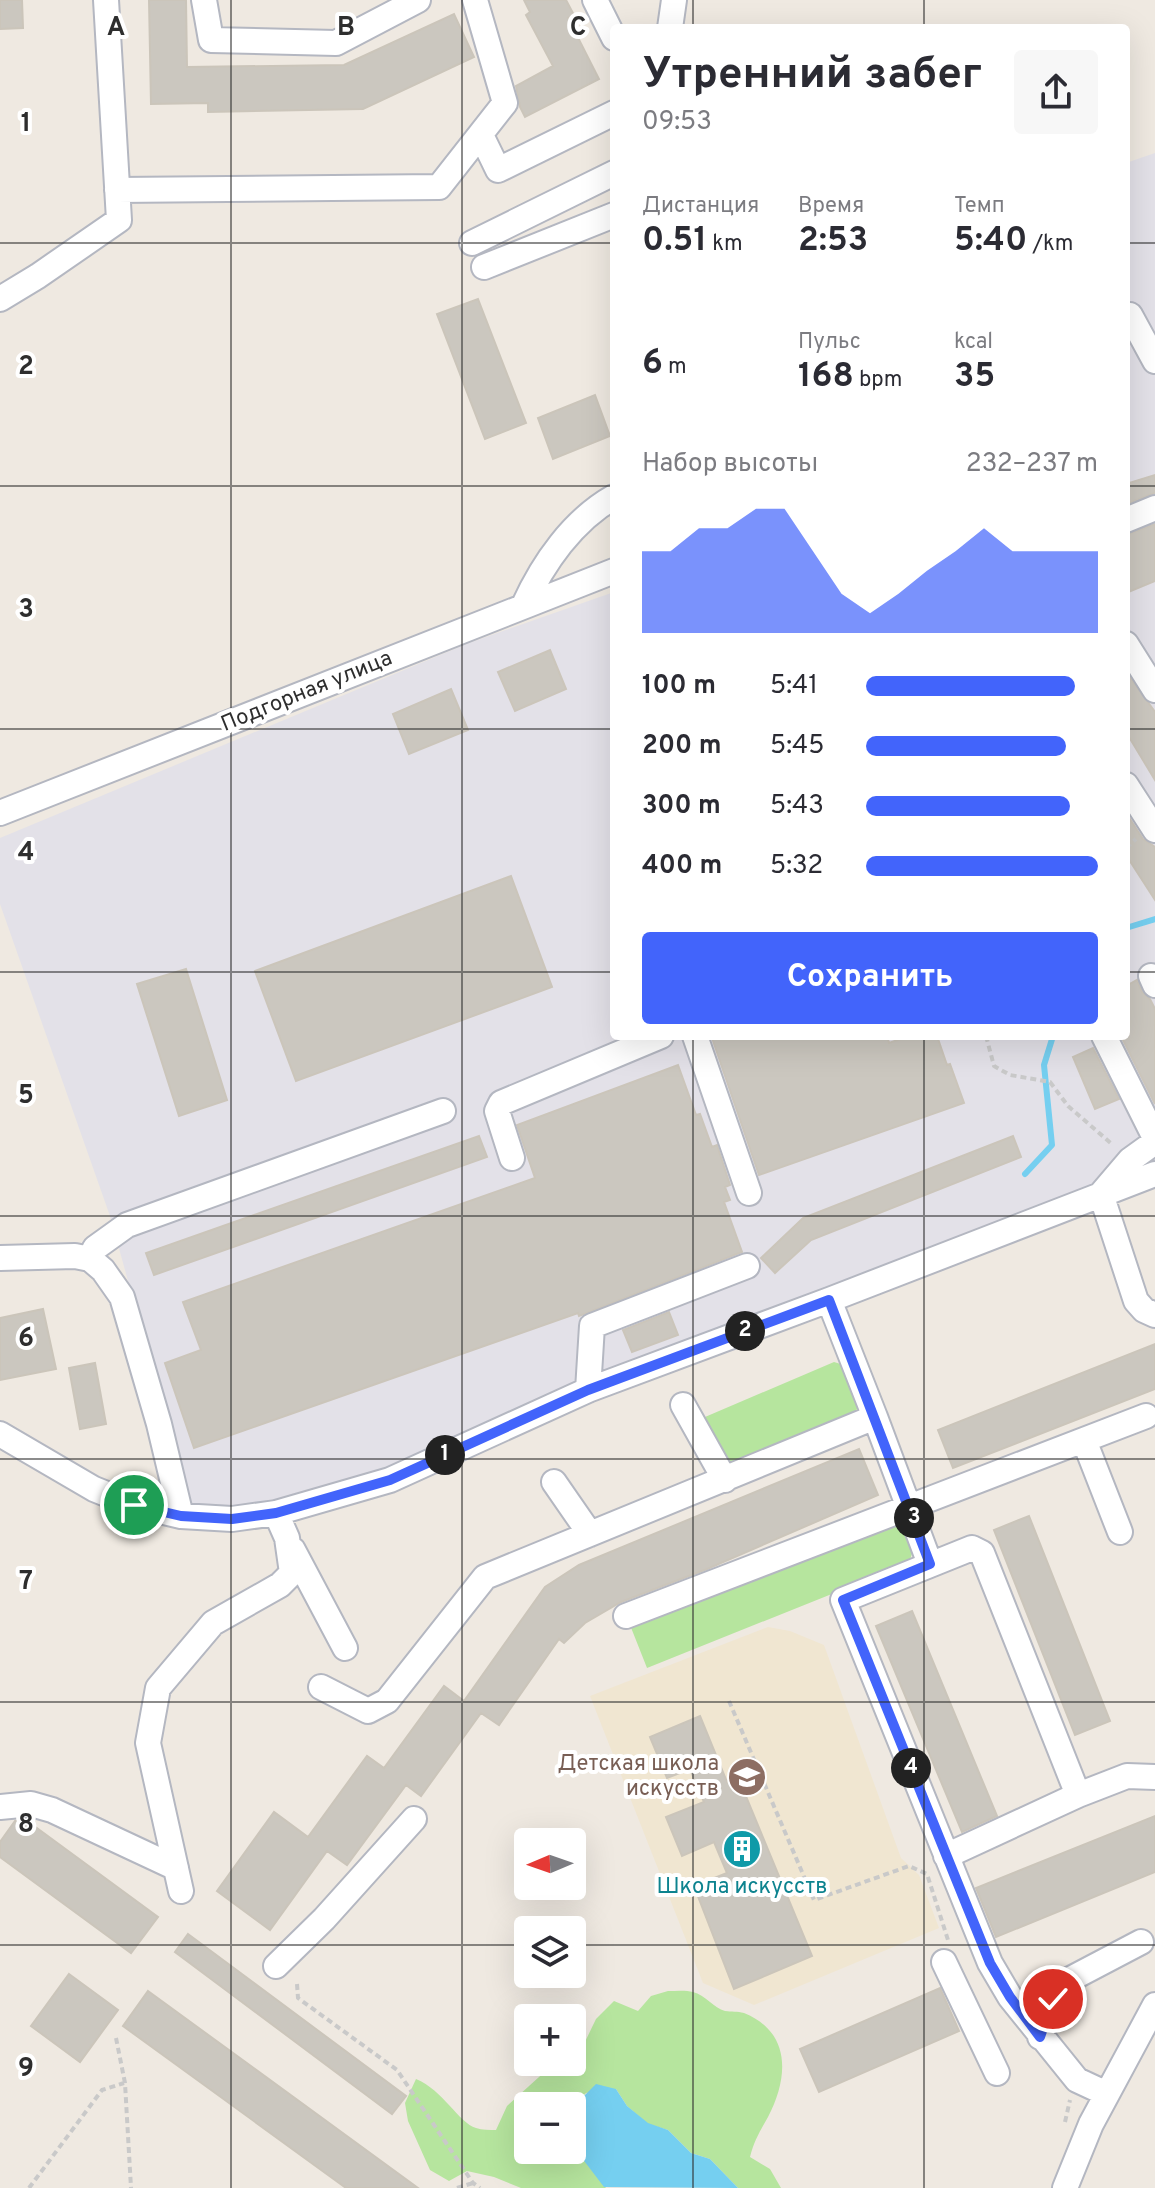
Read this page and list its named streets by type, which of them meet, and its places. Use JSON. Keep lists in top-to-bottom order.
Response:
{
  "streets": {
    "street": ["Подгорная улица"]
  },
  "places": {
    "school or university": ["Детская школа искусств"],
    "building": ["Школа искусств"]
  },
  "north": "left",
  "page": {
    "heading": ["Утренний забег", "09:53"],
    "stats": [
      ["Дистанция", "0.51 km"],
      ["Время", "2:53"],
      ["Темп", "5:40 /km"],
      ["6 m"],
      ["Пульс", "168 bpm"],
      ["kcal", "35"]
    ],
    "chart": ["Набор высоты", "232–237 m"],
    "list": [
      {
        "name": "100 m",
        "note": "5:41"
      },
      {
        "name": "200 m",
        "note": "5:45"
      },
      {
        "name": "300 m",
        "note": "5:43"
      },
      {
        "name": "400 m",
        "note": "5:32"
      }
    ],
    "buttons": "Сохранить",
    "pins": [
      "2",
      "1",
      "3",
      "4"
    ],
    "map_buttons": ["+", "−"]
  },
  "grid": {
    "columns": ["A", "B", "C"],
    "rows": [
      "1",
      "2",
      "3",
      "4",
      "5",
      "6",
      "7",
      "8",
      "9"
    ]
  }
}
